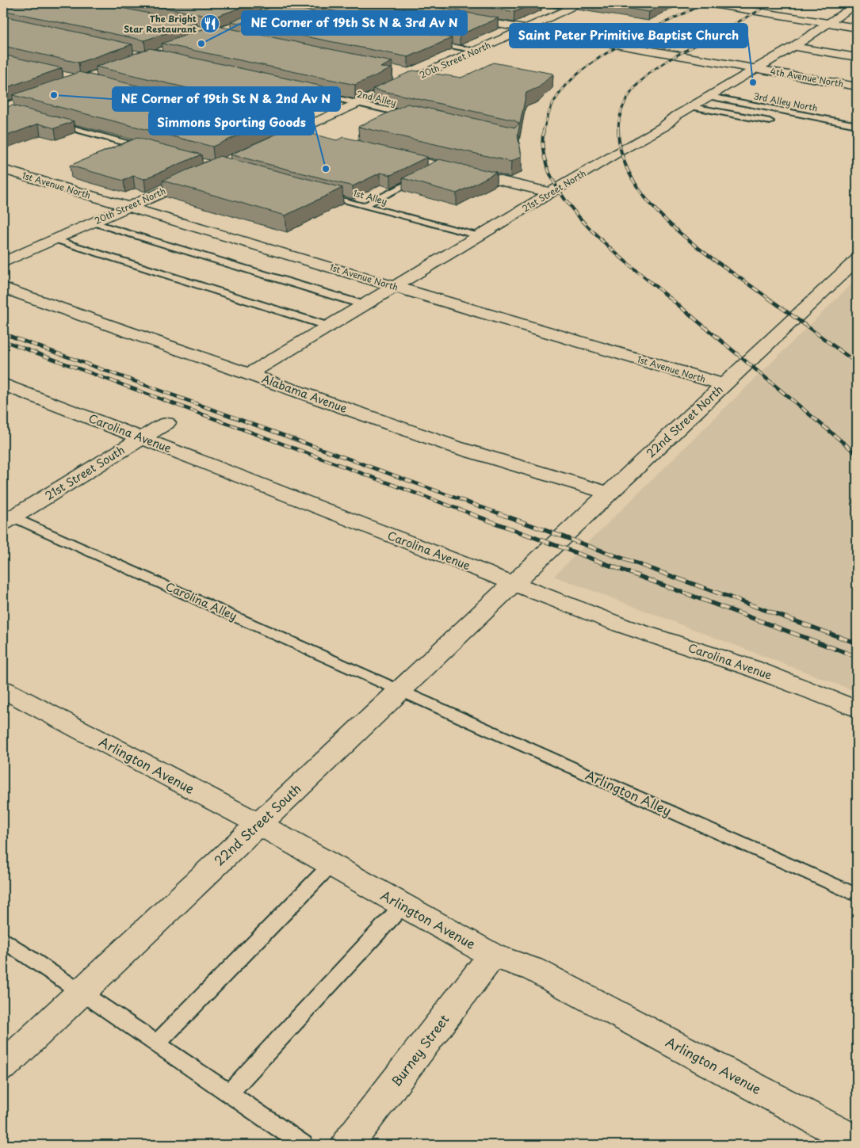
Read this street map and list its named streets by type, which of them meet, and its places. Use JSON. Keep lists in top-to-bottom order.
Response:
{
  "streets": {
    "street": [
      "20th Street North",
      "4th Avenue North",
      "1st Avenue North",
      "21st Street North",
      "Alabama Avenue",
      "22nd Street North",
      "Carolina Avenue",
      "21st Street South",
      "Arlington Avenue",
      "22nd Street South",
      "Burney Street"
    ],
    "lane": [
      "2nd Alley",
      "3rd Alley North",
      "1st Alley",
      "Carolina Alley",
      "Arlington Alley"
    ]
  },
  "crossings": [
    ["20th Street North", "4th Avenue North"],
    ["20th Street North", "2nd Alley"],
    ["20th Street North", "1st Avenue North"],
    ["4th Avenue North", "21st Street North"],
    ["3rd Alley North", "21st Street North"],
    ["1st Avenue North", "21st Street North"],
    ["1st Avenue North", "22nd Street North"],
    ["21st Street North", "1st Alley"],
    ["21st Street North", "Alabama Avenue"],
    ["Alabama Avenue", "22nd Street North"],
    ["22nd Street North", "Carolina Avenue"],
    ["22nd Street North", "22nd Street South"],
    ["Carolina Avenue", "21st Street South"],
    ["Carolina Avenue", "22nd Street South"],
    ["21st Street South", "Carolina Alley"],
    ["Carolina Alley", "Arlington Alley"],
    ["Carolina Alley", "22nd Street South"],
    ["Arlington Avenue", "22nd Street South"],
    ["Arlington Avenue", "Burney Street"],
    ["Arlington Alley", "22nd Street South"]
  ],
  "places": {
    "restaurant": ["The Bright Star Restaurant"],
    "other": [
      "NE Corner of 19th St N & 3rd Av N",
      "Saint Peter Primitive Baptist Church",
      "NE Corner of 19th St N & 2nd Av N",
      "Simmons Sporting Goods"
    ]
  }
}
